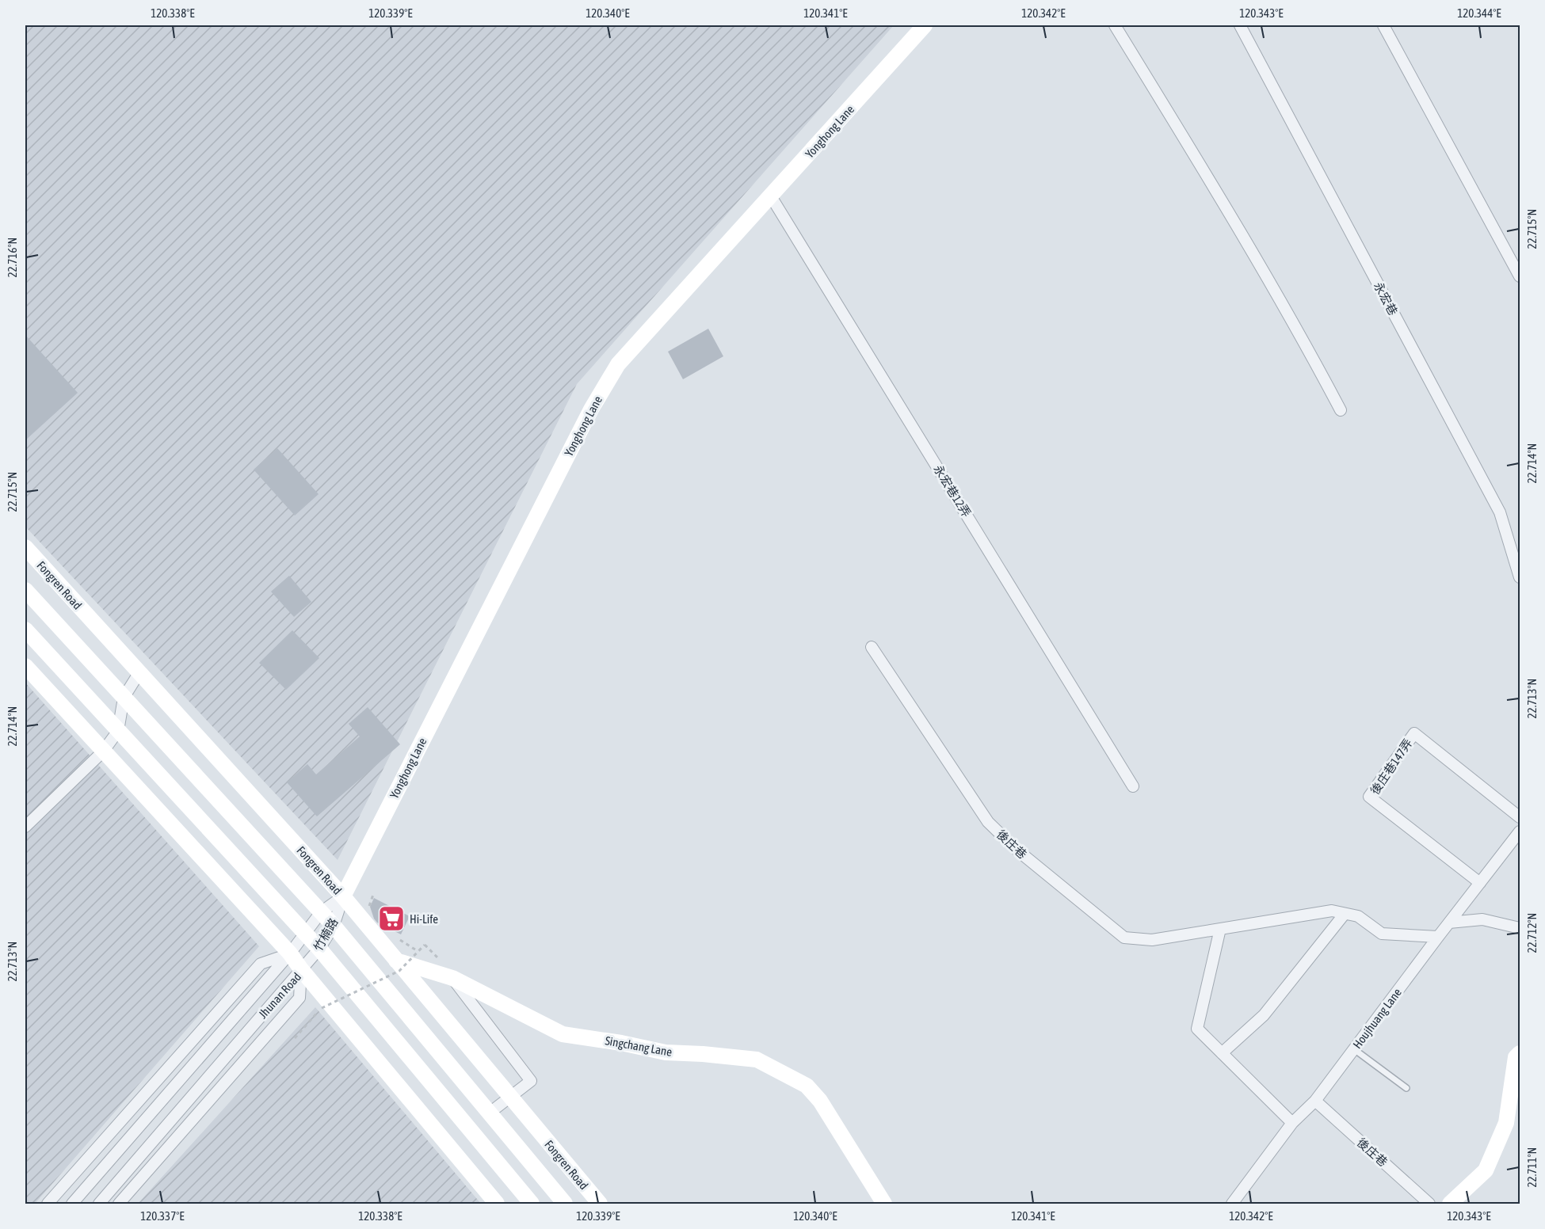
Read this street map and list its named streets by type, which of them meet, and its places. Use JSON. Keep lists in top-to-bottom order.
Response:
{
  "streets": {
    "main road": ["Yonghong Lane", "Fongren Road", "Singchang Lane"],
    "street": [
      "永宏巷",
      "永宏巷12弄",
      "後庄巷147弄",
      "後庄巷",
      "竹楠路",
      "Jhunan Road",
      "Houjhuang Lane"
    ]
  },
  "crossings": [
    ["Yonghong Lane", "永宏巷12弄"],
    ["Yonghong Lane", "Fongren Road"],
    ["Yonghong Lane", "竹楠路"],
    ["Yonghong Lane", "Jhunan Road"],
    ["Fongren Road", "竹楠路"],
    ["Fongren Road", "Jhunan Road"],
    ["Fongren Road", "Singchang Lane"],
    ["後庄巷147弄", "Houjhuang Lane"],
    ["後庄巷", "Houjhuang Lane"],
    ["竹楠路", "Jhunan Road"]
  ],
  "places": {
    "supermarket": ["Hi-Life"]
  },
  "coordinates": [
    "120.338°E",
    "120.339°E",
    "120.340°E",
    "120.341°E",
    "120.342°E",
    "120.343°E",
    "120.344°E",
    "22.715°N",
    "22.716°N",
    "22.714°N",
    "22.713°N",
    "22.712°N",
    "22.711°N",
    "120.337°E"
  ]
}
